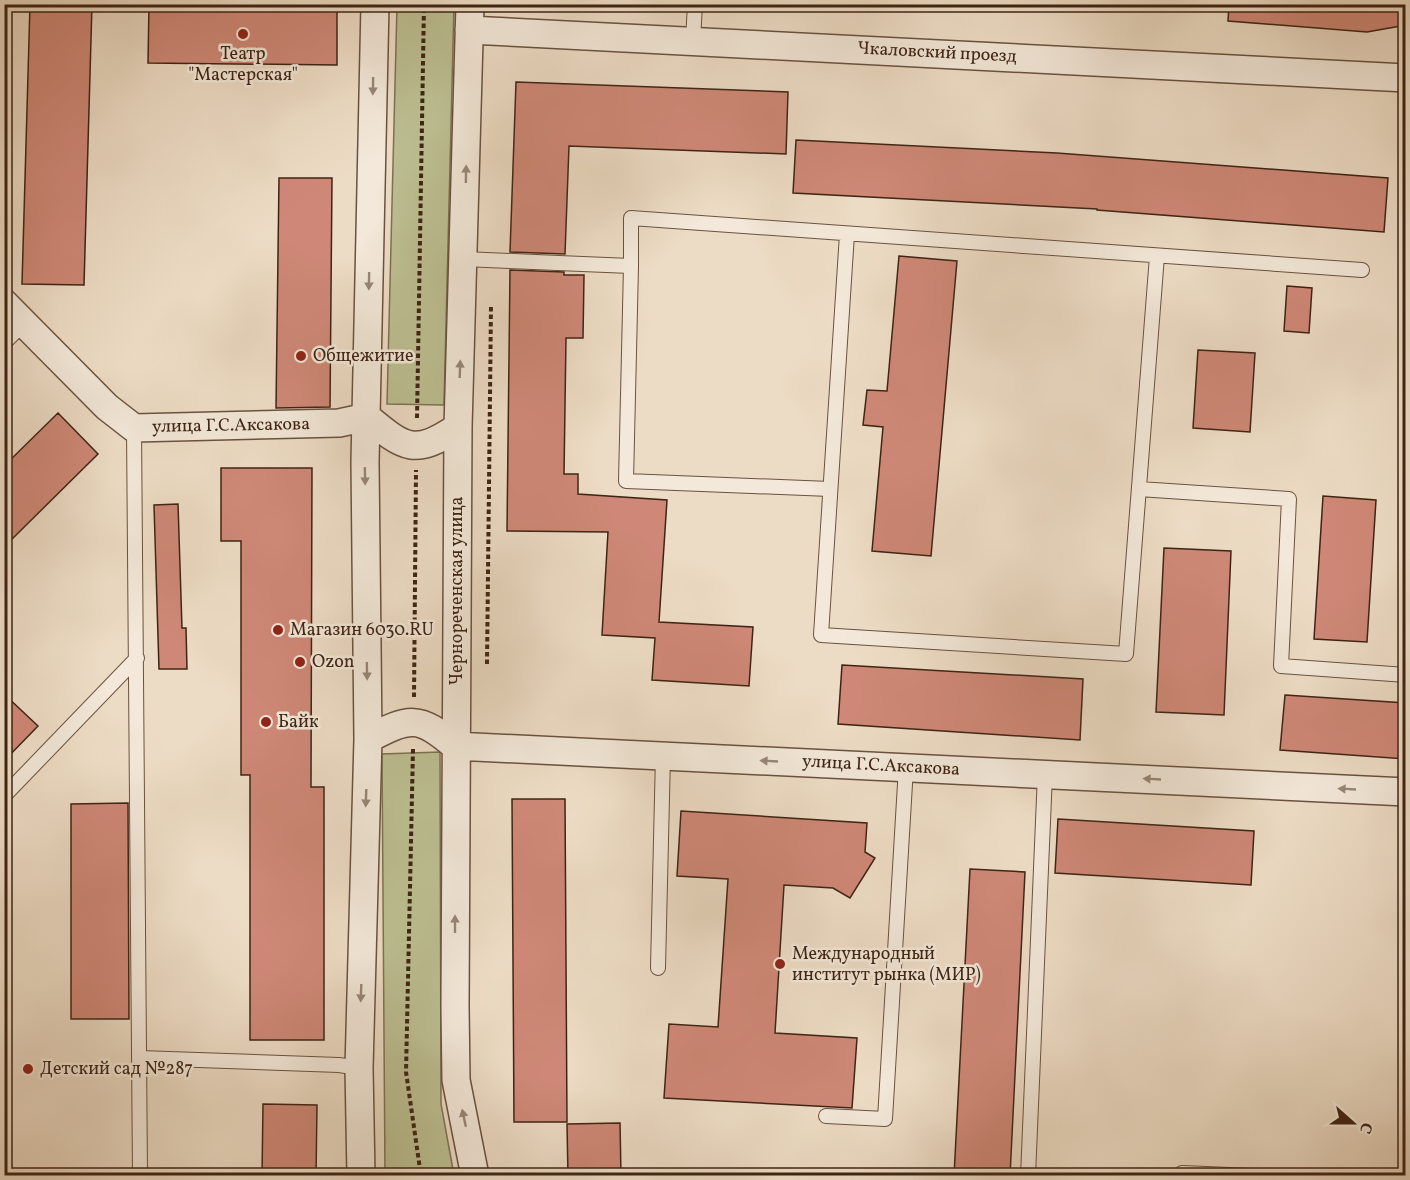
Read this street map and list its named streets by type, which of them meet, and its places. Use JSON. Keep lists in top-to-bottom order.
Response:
{
  "streets": {
    "street": ["Чкаловский проезд", "улица Г.С.Аксакова", "Чернореченская улица"]
  },
  "crossings": [
    ["Чкаловский проезд", "Чернореченская улица"],
    ["улица Г.С.Аксакова", "Чернореченская улица"]
  ],
  "one_way": ["улица Г.С.Аксакова"],
  "places": [
    "Театр \"Мастерская\"",
    "Общежитие",
    "Магазин 6030.RU",
    "Ozon",
    "Байк",
    "Международный институт рынка (МИР)",
    "Детский сад №287"
  ],
  "north": "right"
}
